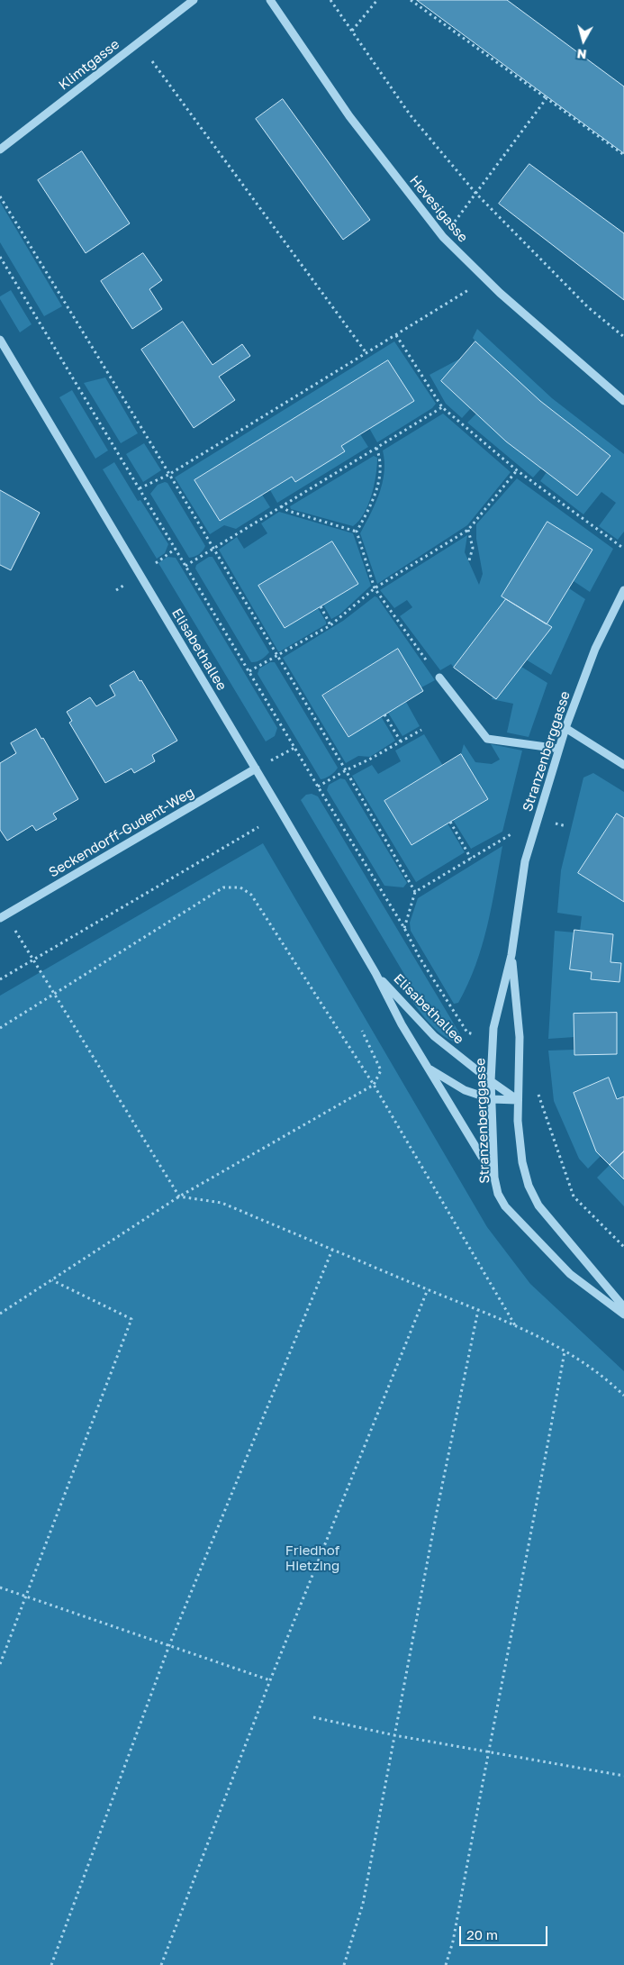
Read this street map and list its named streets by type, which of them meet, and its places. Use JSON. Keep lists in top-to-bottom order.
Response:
{
  "streets": {
    "street": [
      "Klimtgasse",
      "Hevesigasse",
      "Elisabethallee",
      "Stranzenberggasse",
      "Seckendorff-Gudent-Weg"
    ]
  },
  "crossings": [
    ["Elisabethallee", "Stranzenberggasse"],
    ["Elisabethallee", "Seckendorff-Gudent-Weg"]
  ],
  "parks": ["Friedhof Hietzing"],
  "scale_bar": "20 m",
  "north": "bottom"
}
